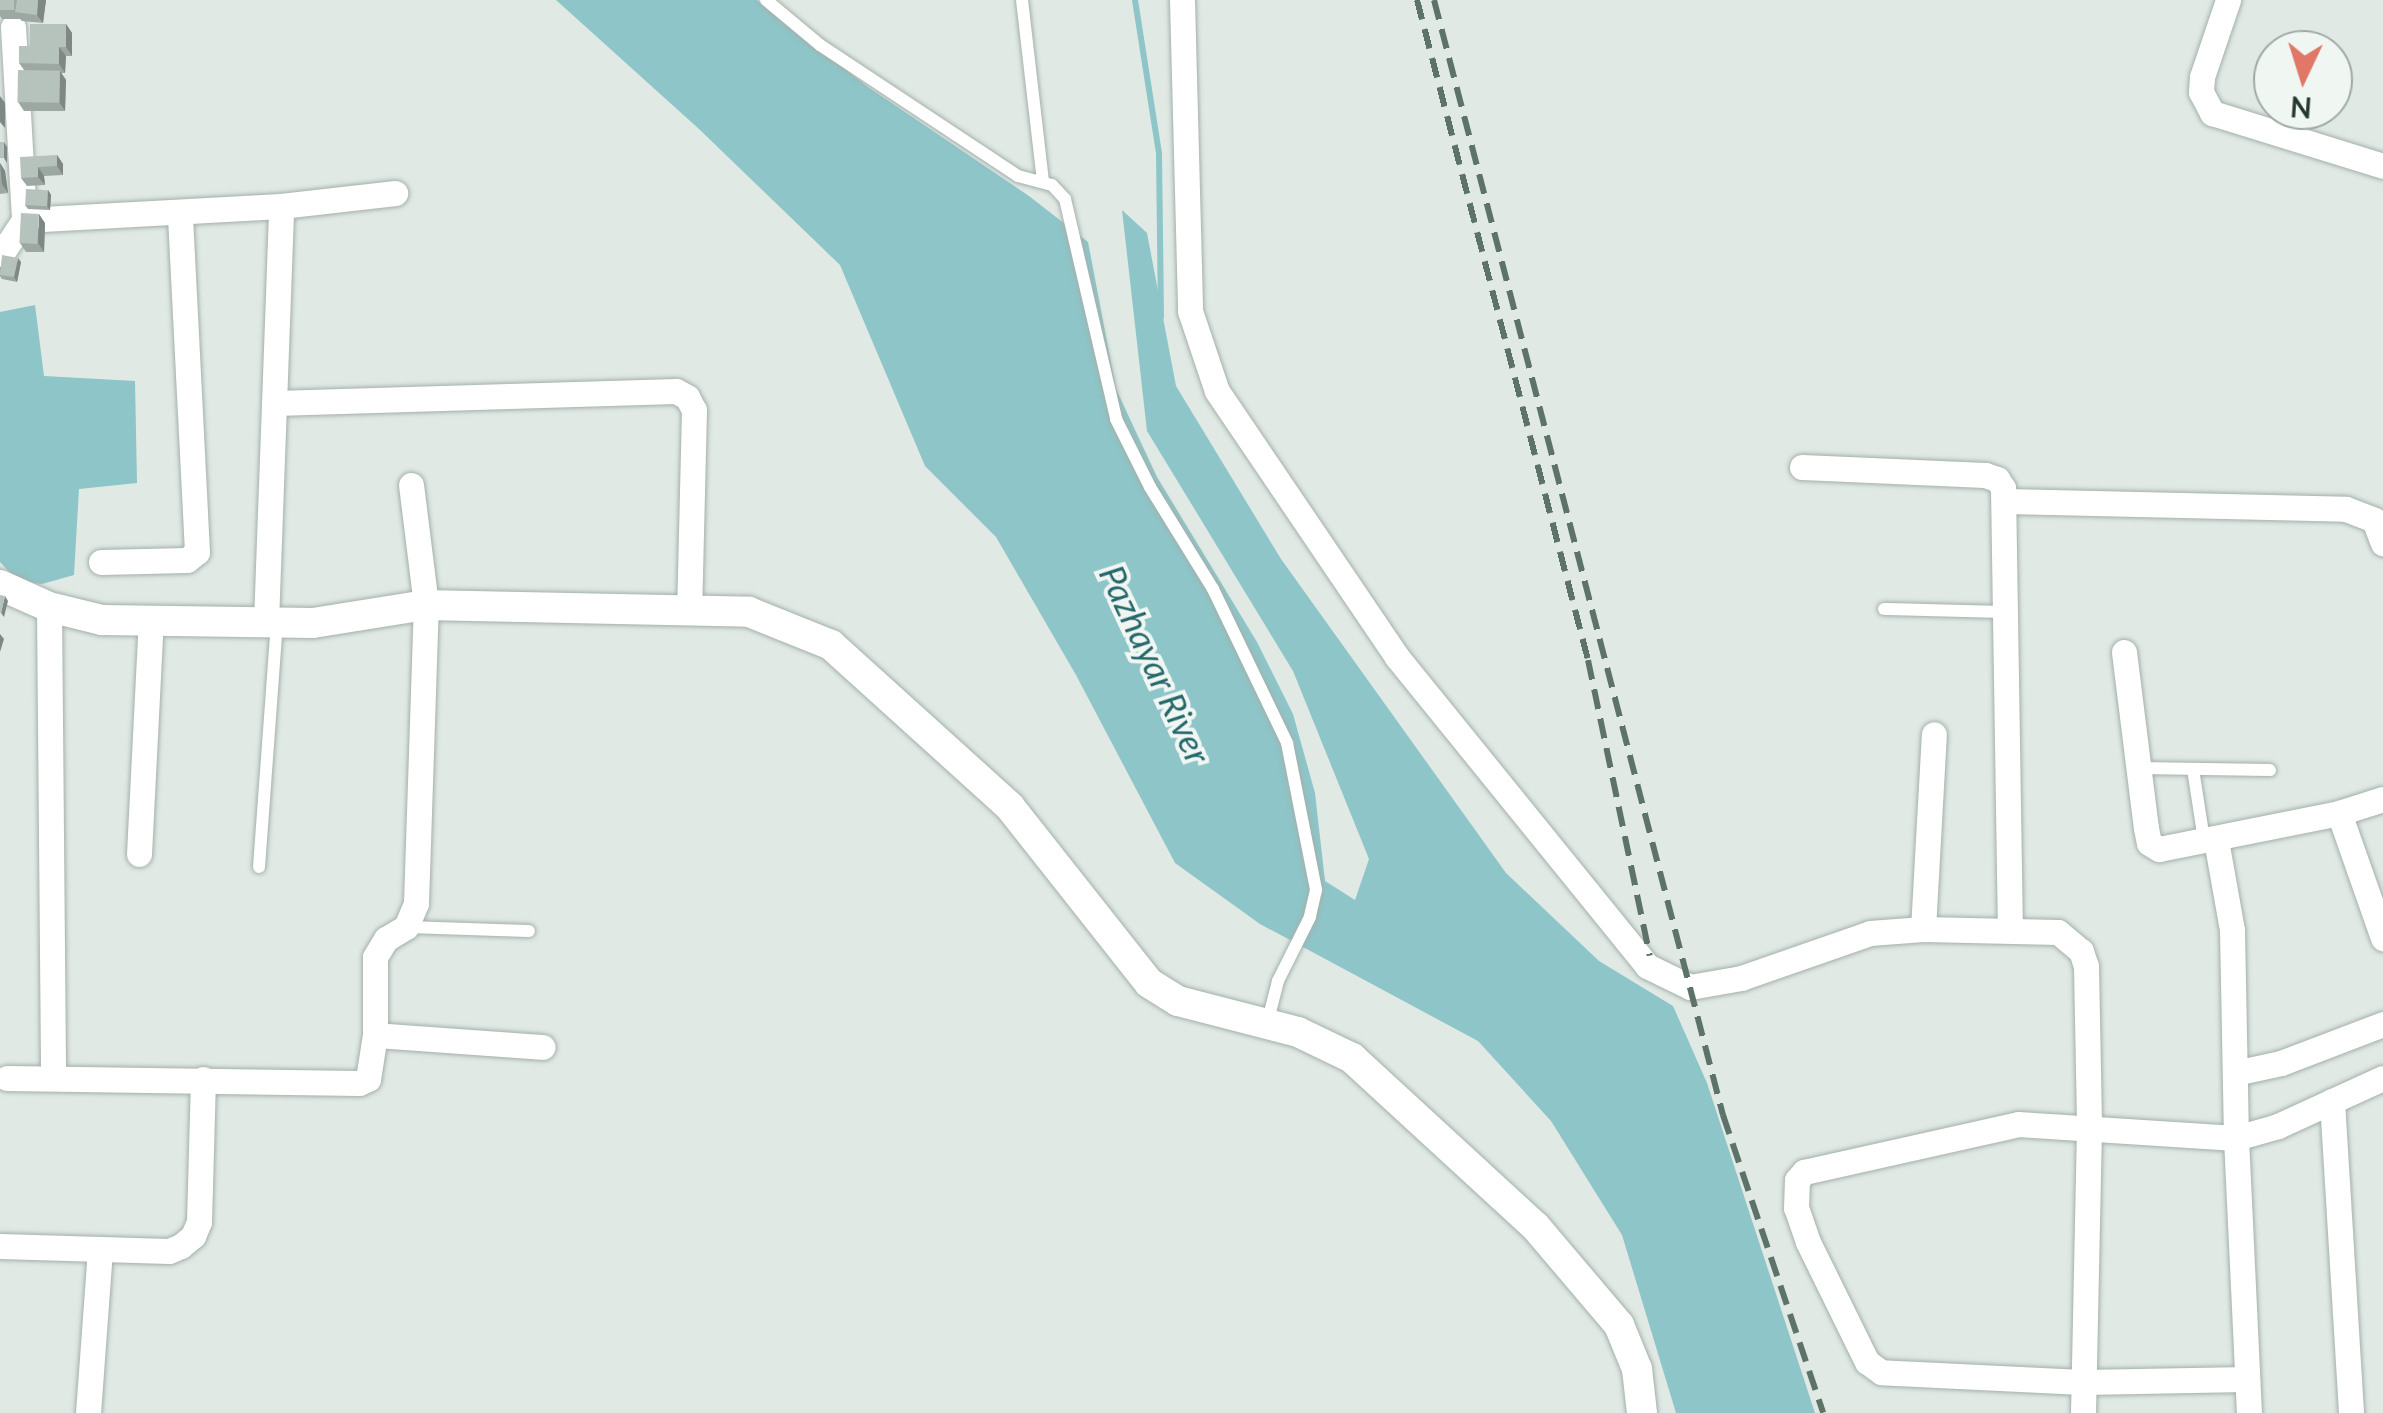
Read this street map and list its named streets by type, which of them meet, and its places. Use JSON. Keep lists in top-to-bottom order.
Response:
{
  "water": ["Pazhayar River"],
  "north": "bottom"
}
